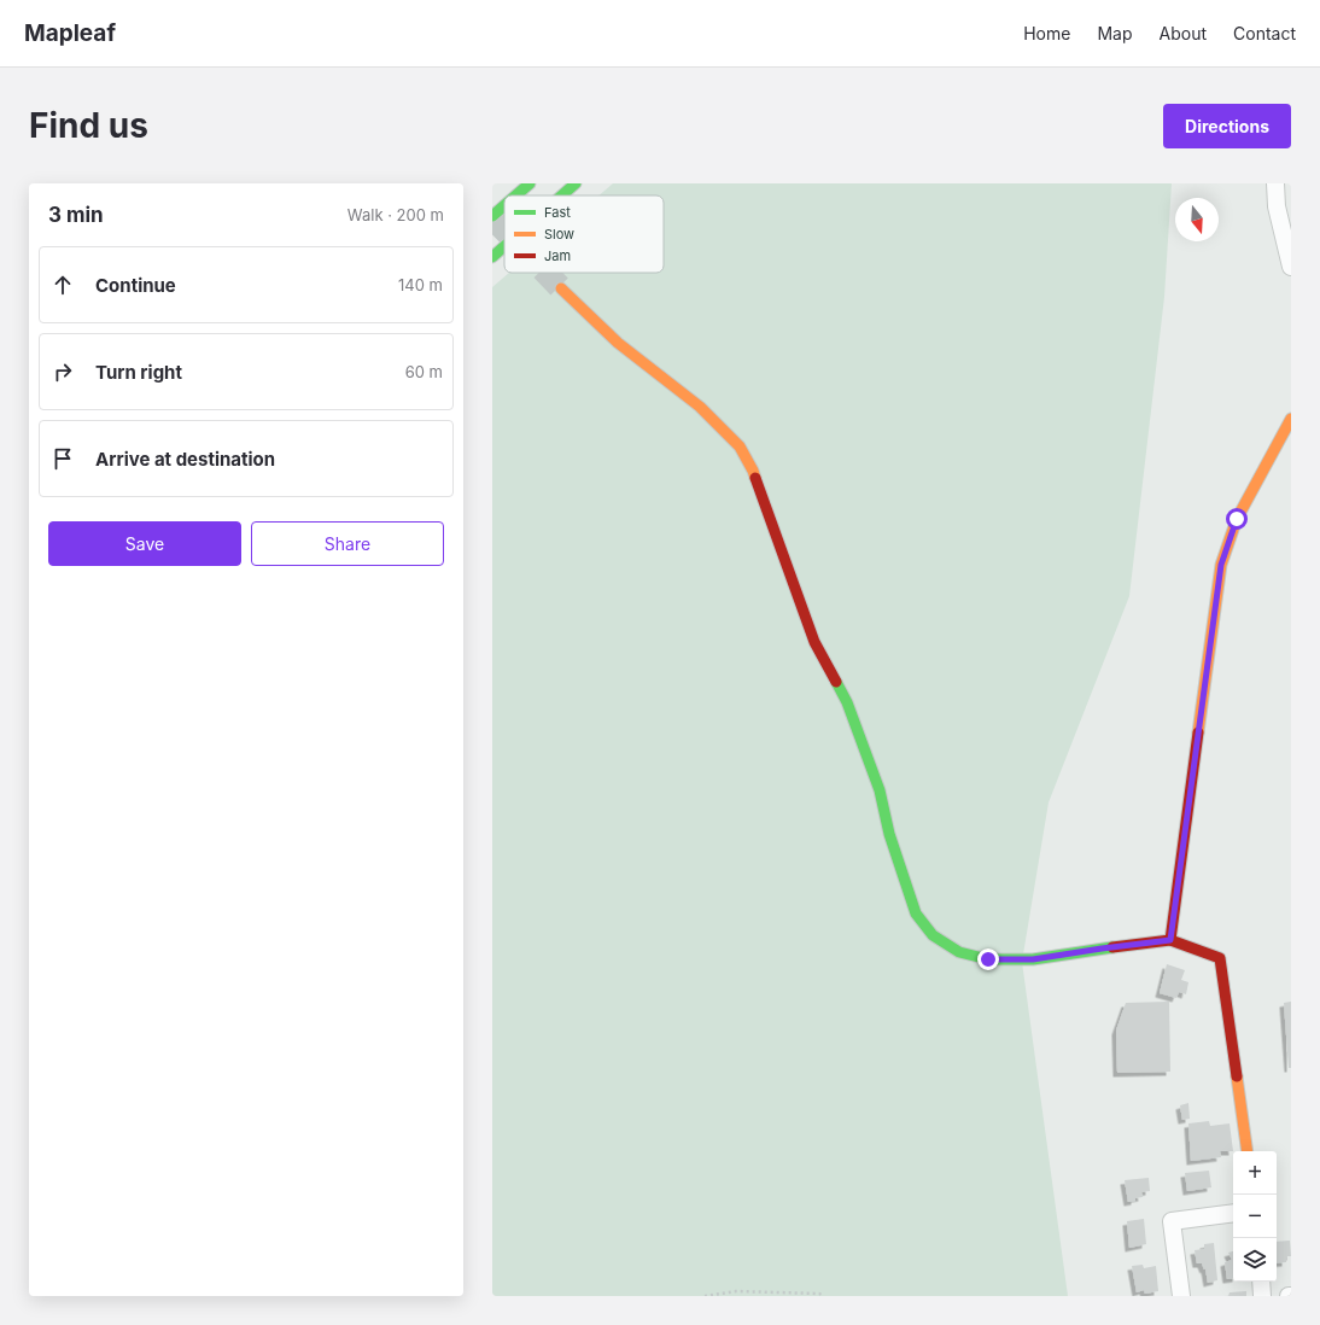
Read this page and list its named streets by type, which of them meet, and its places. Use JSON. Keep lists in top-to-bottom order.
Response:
{
  "legend": ["Fast", "Slow", "Jam"],
  "north": "bottom",
  "page": {
    "header": "Mapleaf",
    "nav": [
      "Home",
      "Map",
      "About",
      "Contact"
    ],
    "buttons": [
      "Directions",
      ["Save", "Share"]
    ],
    "title": "Find us",
    "heading": ["3 min", "Walk · 200 m"],
    "list": [
      ["Continue", "140 m"],
      ["Turn right", "60 m"],
      "Arrive at destination"
    ],
    "map_buttons": ["+", "−"]
  }
}
